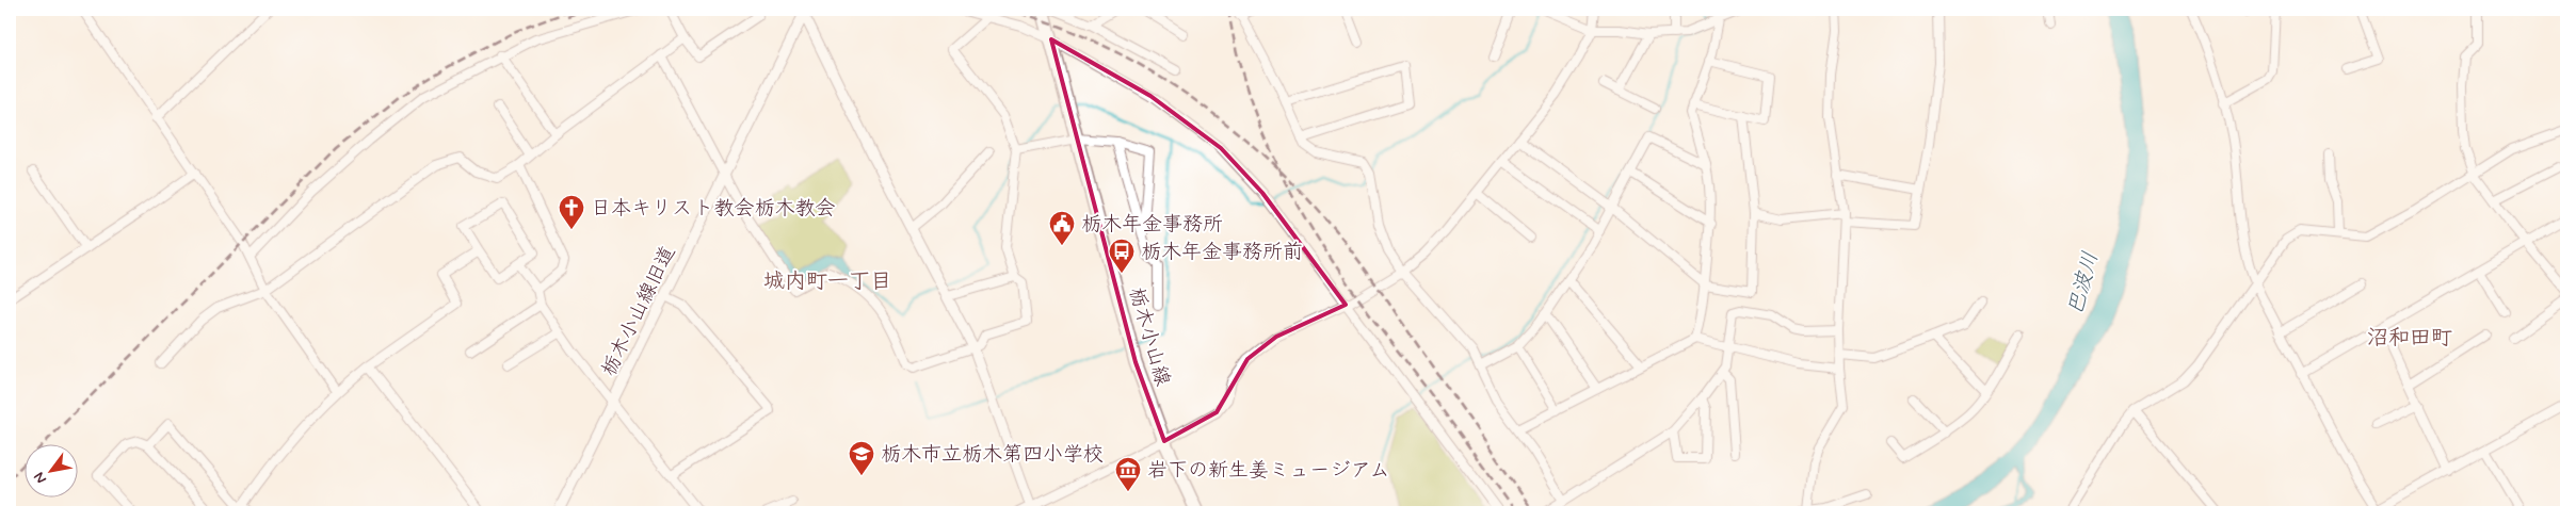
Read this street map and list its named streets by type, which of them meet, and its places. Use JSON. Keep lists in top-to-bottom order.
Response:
{
  "streets": {
    "main road": ["栃木小山線"],
    "street": ["栃木小山線旧道"]
  },
  "districts": ["城内町一丁目", "沼和田町"],
  "water": ["巴波川"],
  "places": {
    "church": ["日本キリスト教会栃木教会"],
    "public building": ["栃木年金事務所"],
    "bus stop": ["栃木年金事務所前"],
    "school or university": ["栃木市立栃木第四小学校"],
    "museum": ["岩下の新生姜ミュージアム"]
  },
  "north": "bottom left"
}
